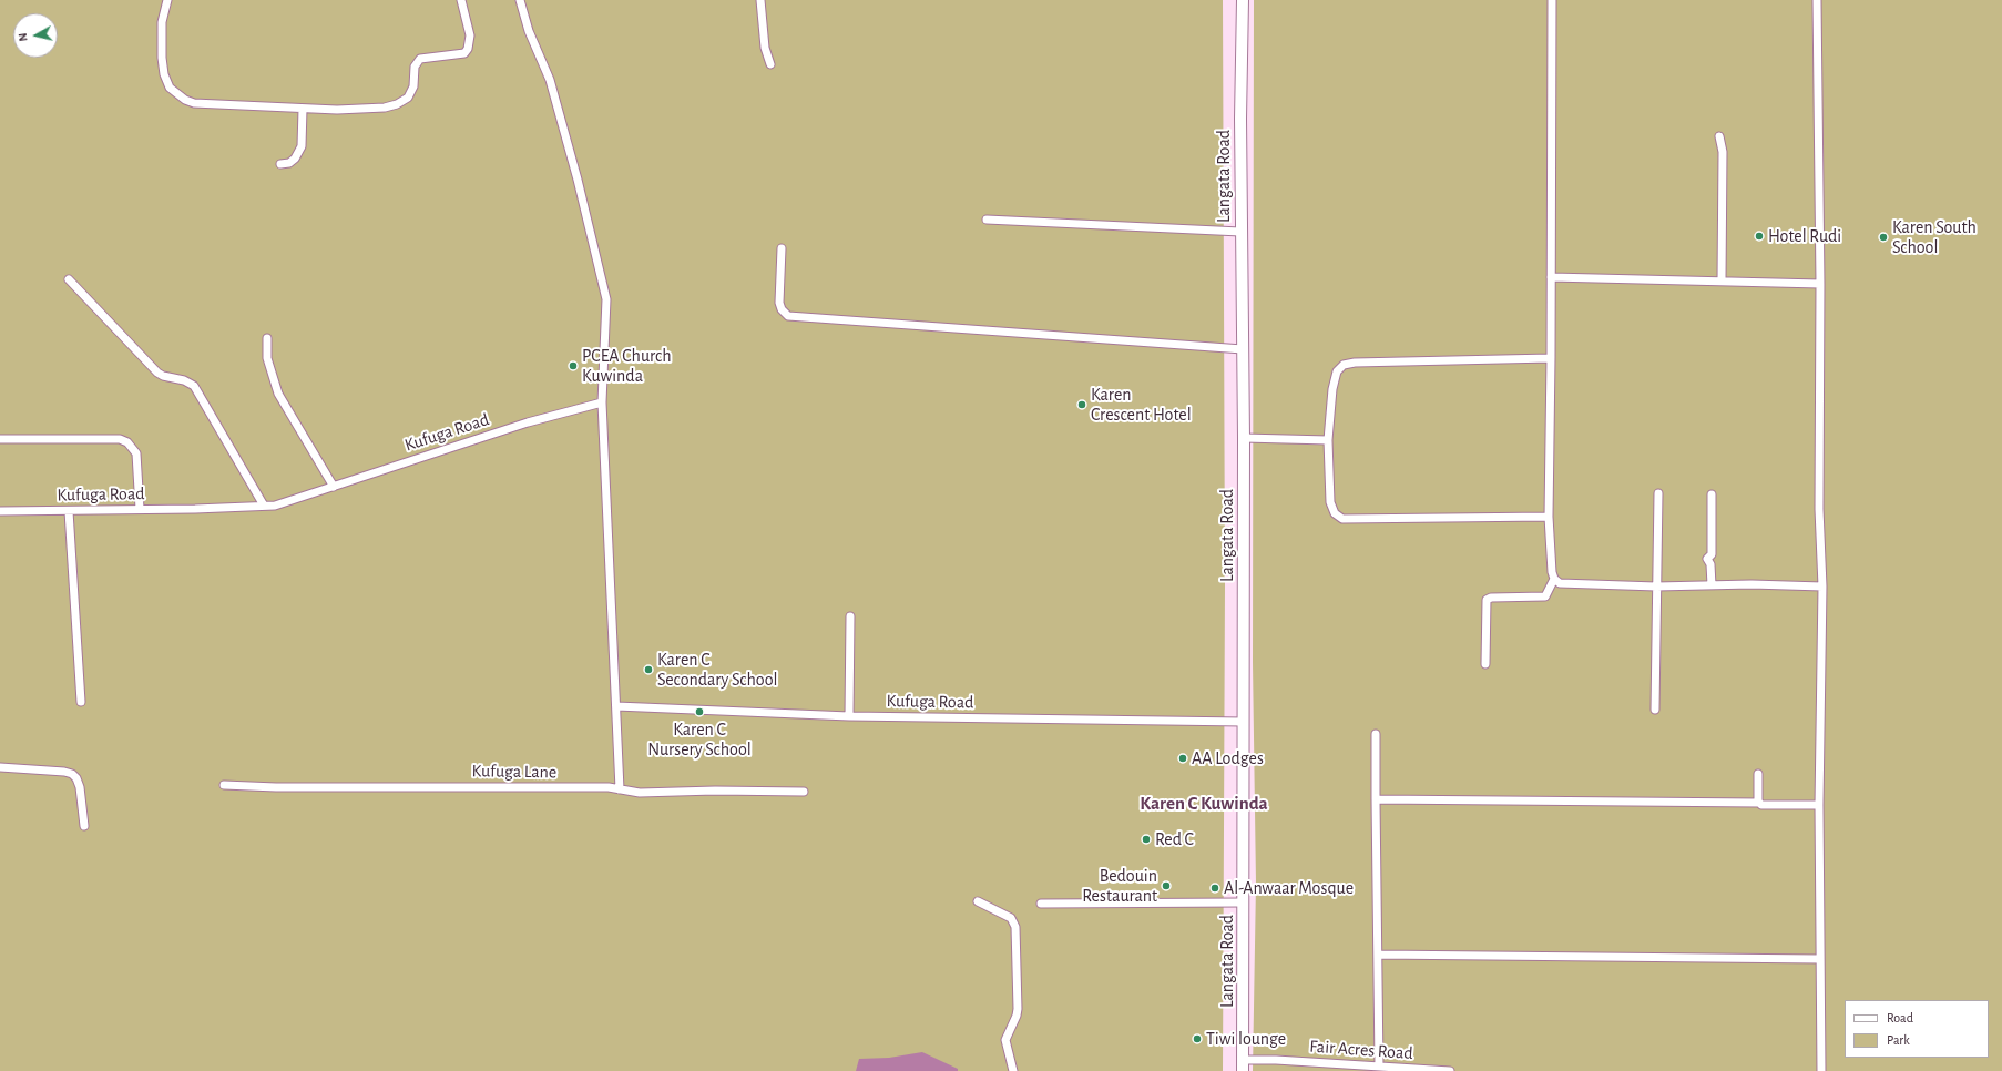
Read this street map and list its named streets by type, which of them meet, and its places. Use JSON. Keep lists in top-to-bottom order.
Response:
{
  "streets": {
    "main road": ["Langata Road"],
    "street": ["Kufuga Road", "Kufuga Lane", "Fair Acres Road"]
  },
  "crossings": [
    ["Langata Road", "Kufuga Road"],
    ["Langata Road", "Fair Acres Road"]
  ],
  "districts": ["Karen C Kuwinda"],
  "places": [
    "Hotel Rudi",
    "Karen South School",
    "PCEA Church Kuwinda",
    "Karen Crescent Hotel",
    "Karen C Secondary School",
    "Karen C Nursery School",
    "AA Lodges",
    "Red C",
    "Bedouin Restaurant",
    "Al-Anwaar Mosque",
    "Tiwi lounge"
  ],
  "legend": ["Road", "Park"],
  "north": "left"
}
